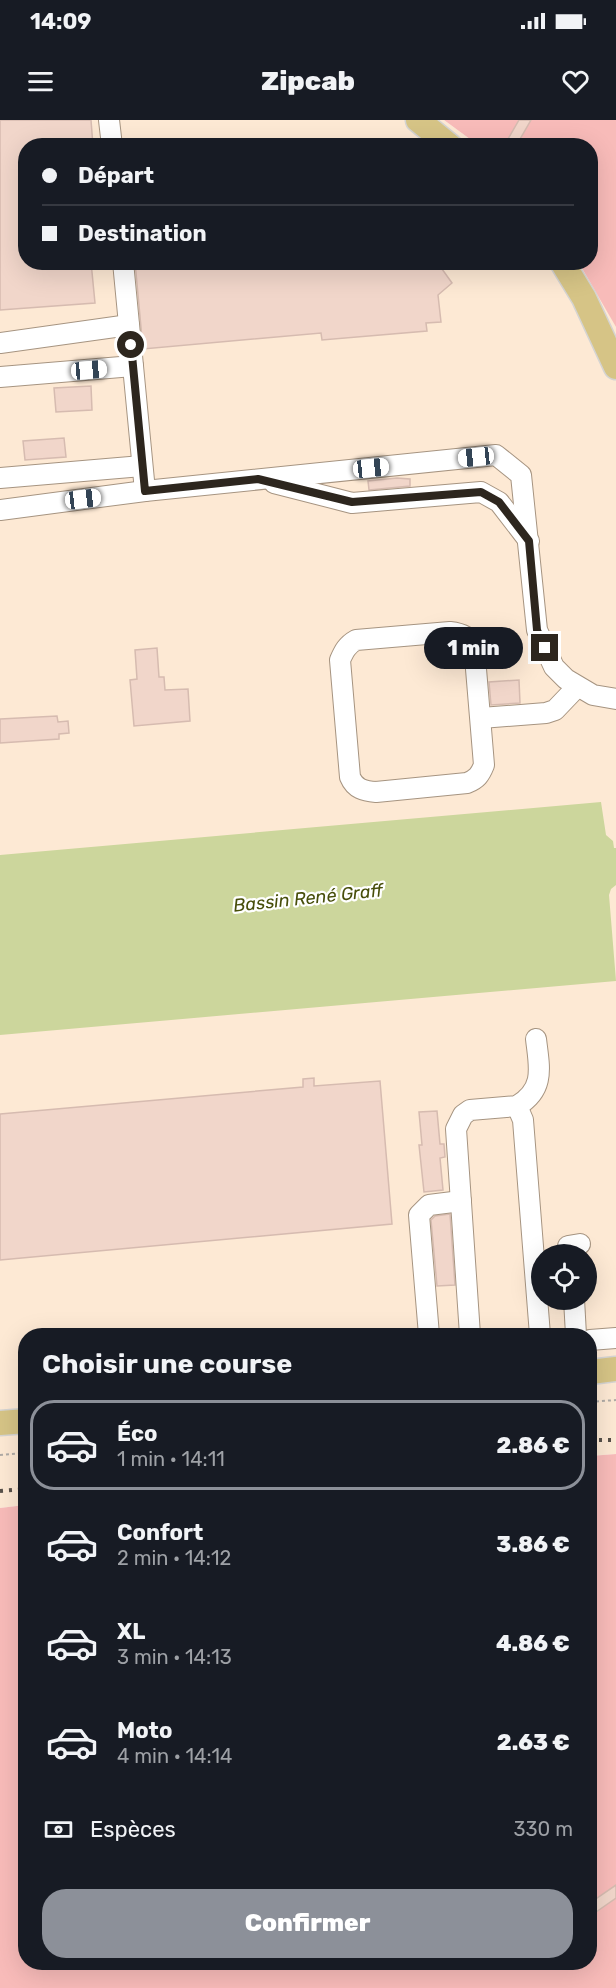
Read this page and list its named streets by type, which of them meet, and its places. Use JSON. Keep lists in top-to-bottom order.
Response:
{
  "water": ["Bassin René Graff"],
  "page": {
    "status": "14:09",
    "header": "Zipcab",
    "banner": ["Départ", "Destination"],
    "bubble": "1 min",
    "heading": "Choisir une course",
    "list": [
      {
        "name": "Éco",
        "note": "1 min · 14:11",
        "value": "2.86 €"
      },
      {
        "name": "Confort",
        "note": "2 min · 14:12",
        "value": "3.86 €"
      },
      {
        "name": "XL",
        "note": "3 min · 14:13",
        "value": "4.86 €"
      },
      {
        "name": "Moto",
        "note": "4 min · 14:14",
        "value": "2.63 €"
      }
    ],
    "pay": ["Espèces", "330 m"],
    "buttons": "Confirmer"
  }
}
